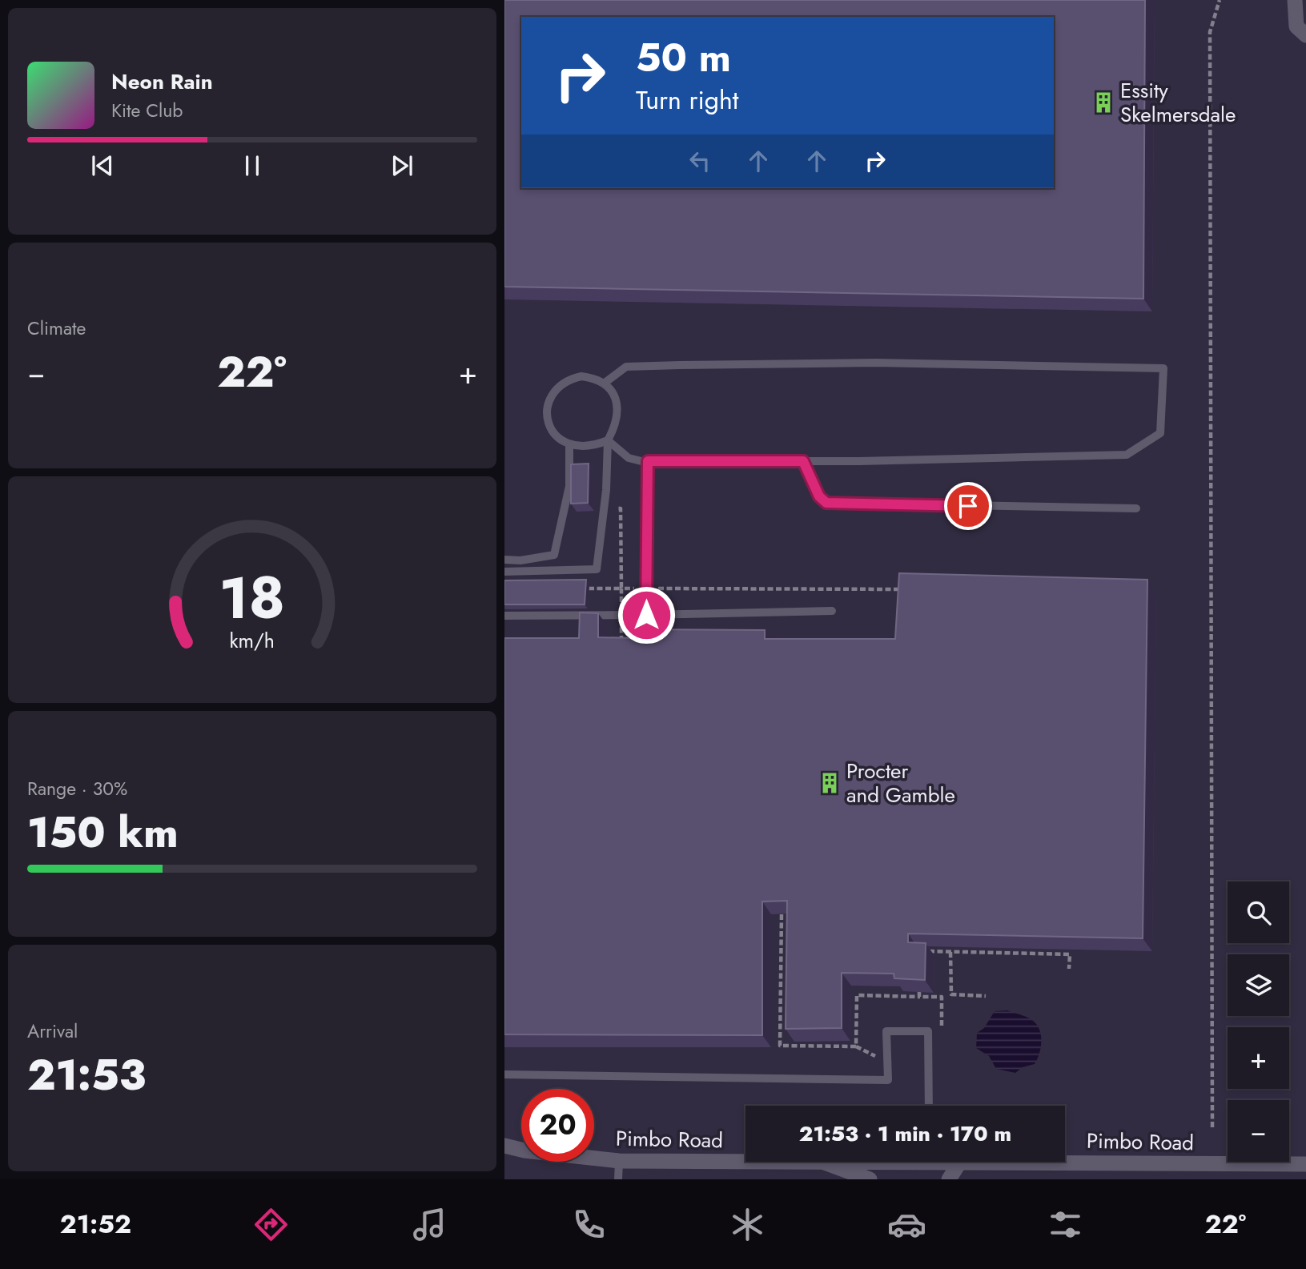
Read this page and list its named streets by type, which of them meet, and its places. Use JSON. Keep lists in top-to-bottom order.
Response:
{
  "streets": {
    "street": ["Pimbo Road"]
  },
  "places": {
    "building": ["Essity Skelmersdale", "Procter and Gamble"]
  },
  "page": {
    "turn": ["50 m", "Turn right"],
    "song": ["Neon Rain", "Kite Club"],
    "tile": [
      "Climate",
      ["Range · 30%", "150 km"],
      ["Arrival", "21:53"]
    ],
    "heat": ["−", "22°", "+"],
    "map_buttons": ["+", "−"],
    "limit": "20",
    "trip": "21:53 · 1 min · 170 m",
    "tabs": ["21:52", "22°"],
    "gauge": ["18", "km/h"]
  }
}
